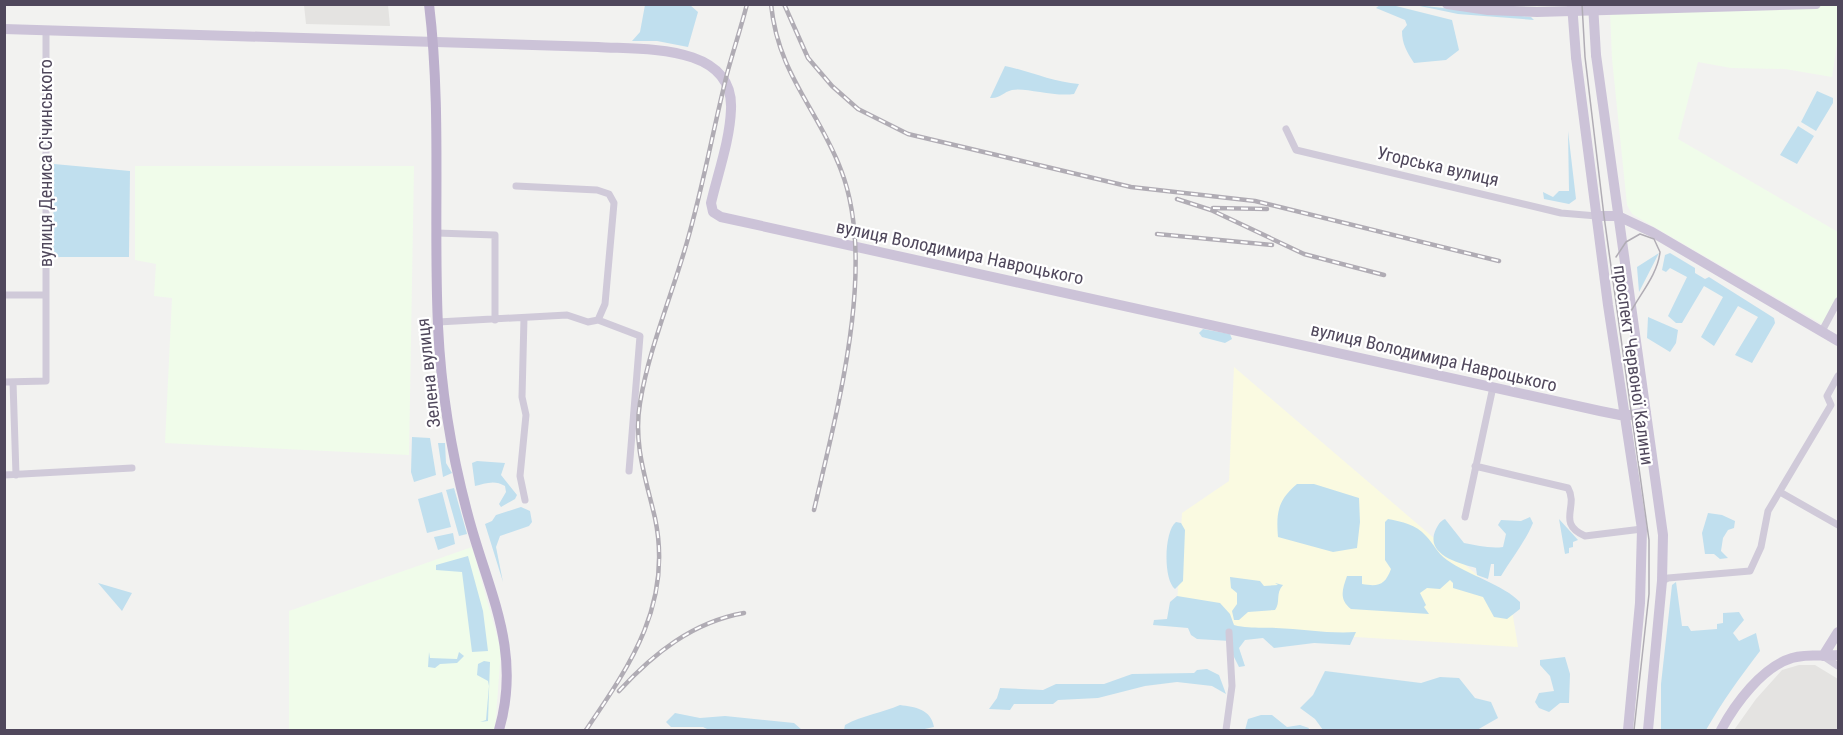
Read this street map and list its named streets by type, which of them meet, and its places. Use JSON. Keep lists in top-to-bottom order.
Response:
{
  "streets": {
    "main road": ["Зелена вулиця"],
    "street": [
      "вулиця Дениса Січинського",
      "Угорська вулиця",
      "вулиця Володимира Навроцького",
      "проспект Червоної Калини"
    ]
  },
  "crossings": [
    ["вулиця Дениса Січинського", "вулиця Володимира Навроцького"],
    ["Угорська вулиця", "проспект Червоної Калини"],
    ["вулиця Володимира Навроцького", "проспект Червоної Калини"],
    ["вулиця Володимира Навроцького", "Зелена вулиця"]
  ]
}
